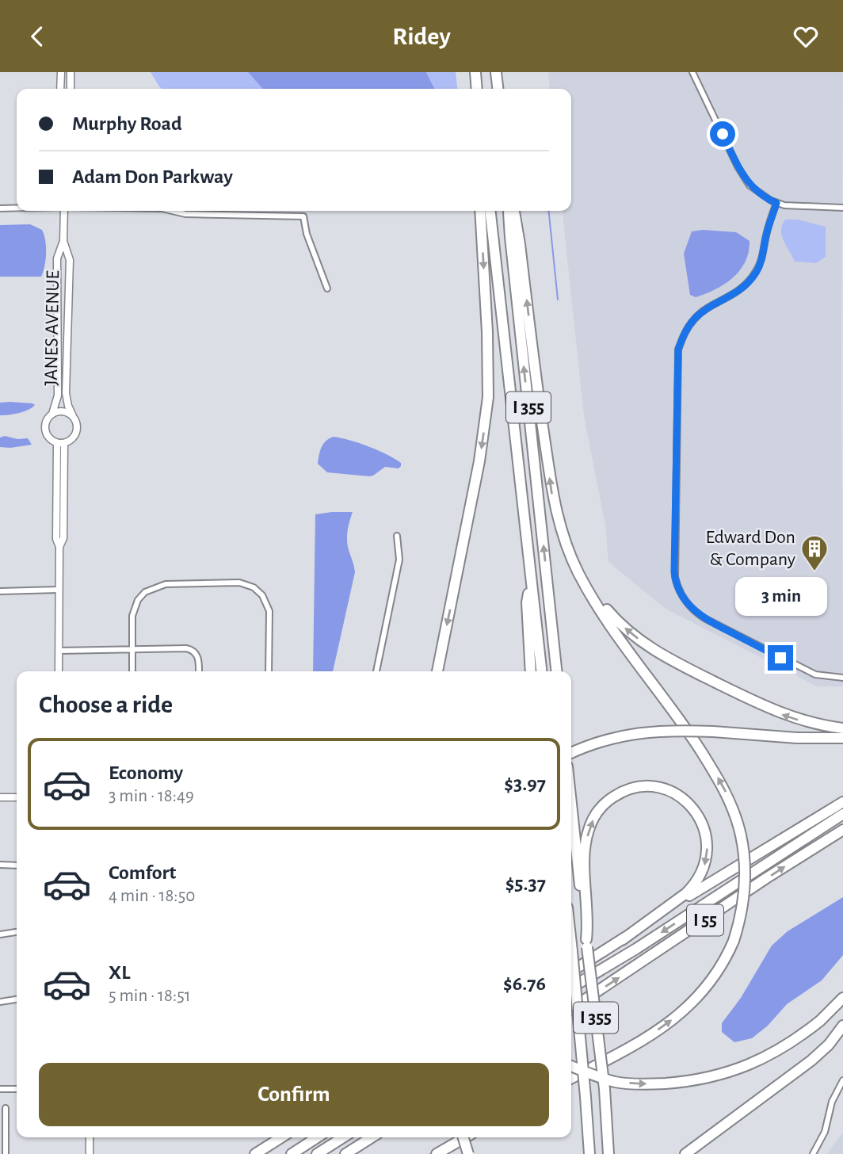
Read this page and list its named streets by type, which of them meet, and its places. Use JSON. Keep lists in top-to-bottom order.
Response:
{
  "streets": {
    "highway": ["I 355", "I 55"],
    "street": ["JANES AVENUE"]
  },
  "places": {
    "building": ["Edward Don & Company"]
  },
  "page": {
    "header": "Ridey",
    "banner": ["Murphy Road", "Adam Don Parkway"],
    "bubble": "3 min",
    "heading": "Choose a ride",
    "list": [
      {
        "name": "Economy",
        "note": "3 min · 18:49",
        "value": "$3.97"
      },
      {
        "name": "Comfort",
        "note": "4 min · 18:50",
        "value": "$5.37"
      },
      {
        "name": "XL",
        "note": "5 min · 18:51",
        "value": "$6.76"
      }
    ],
    "buttons": "Confirm"
  }
}
